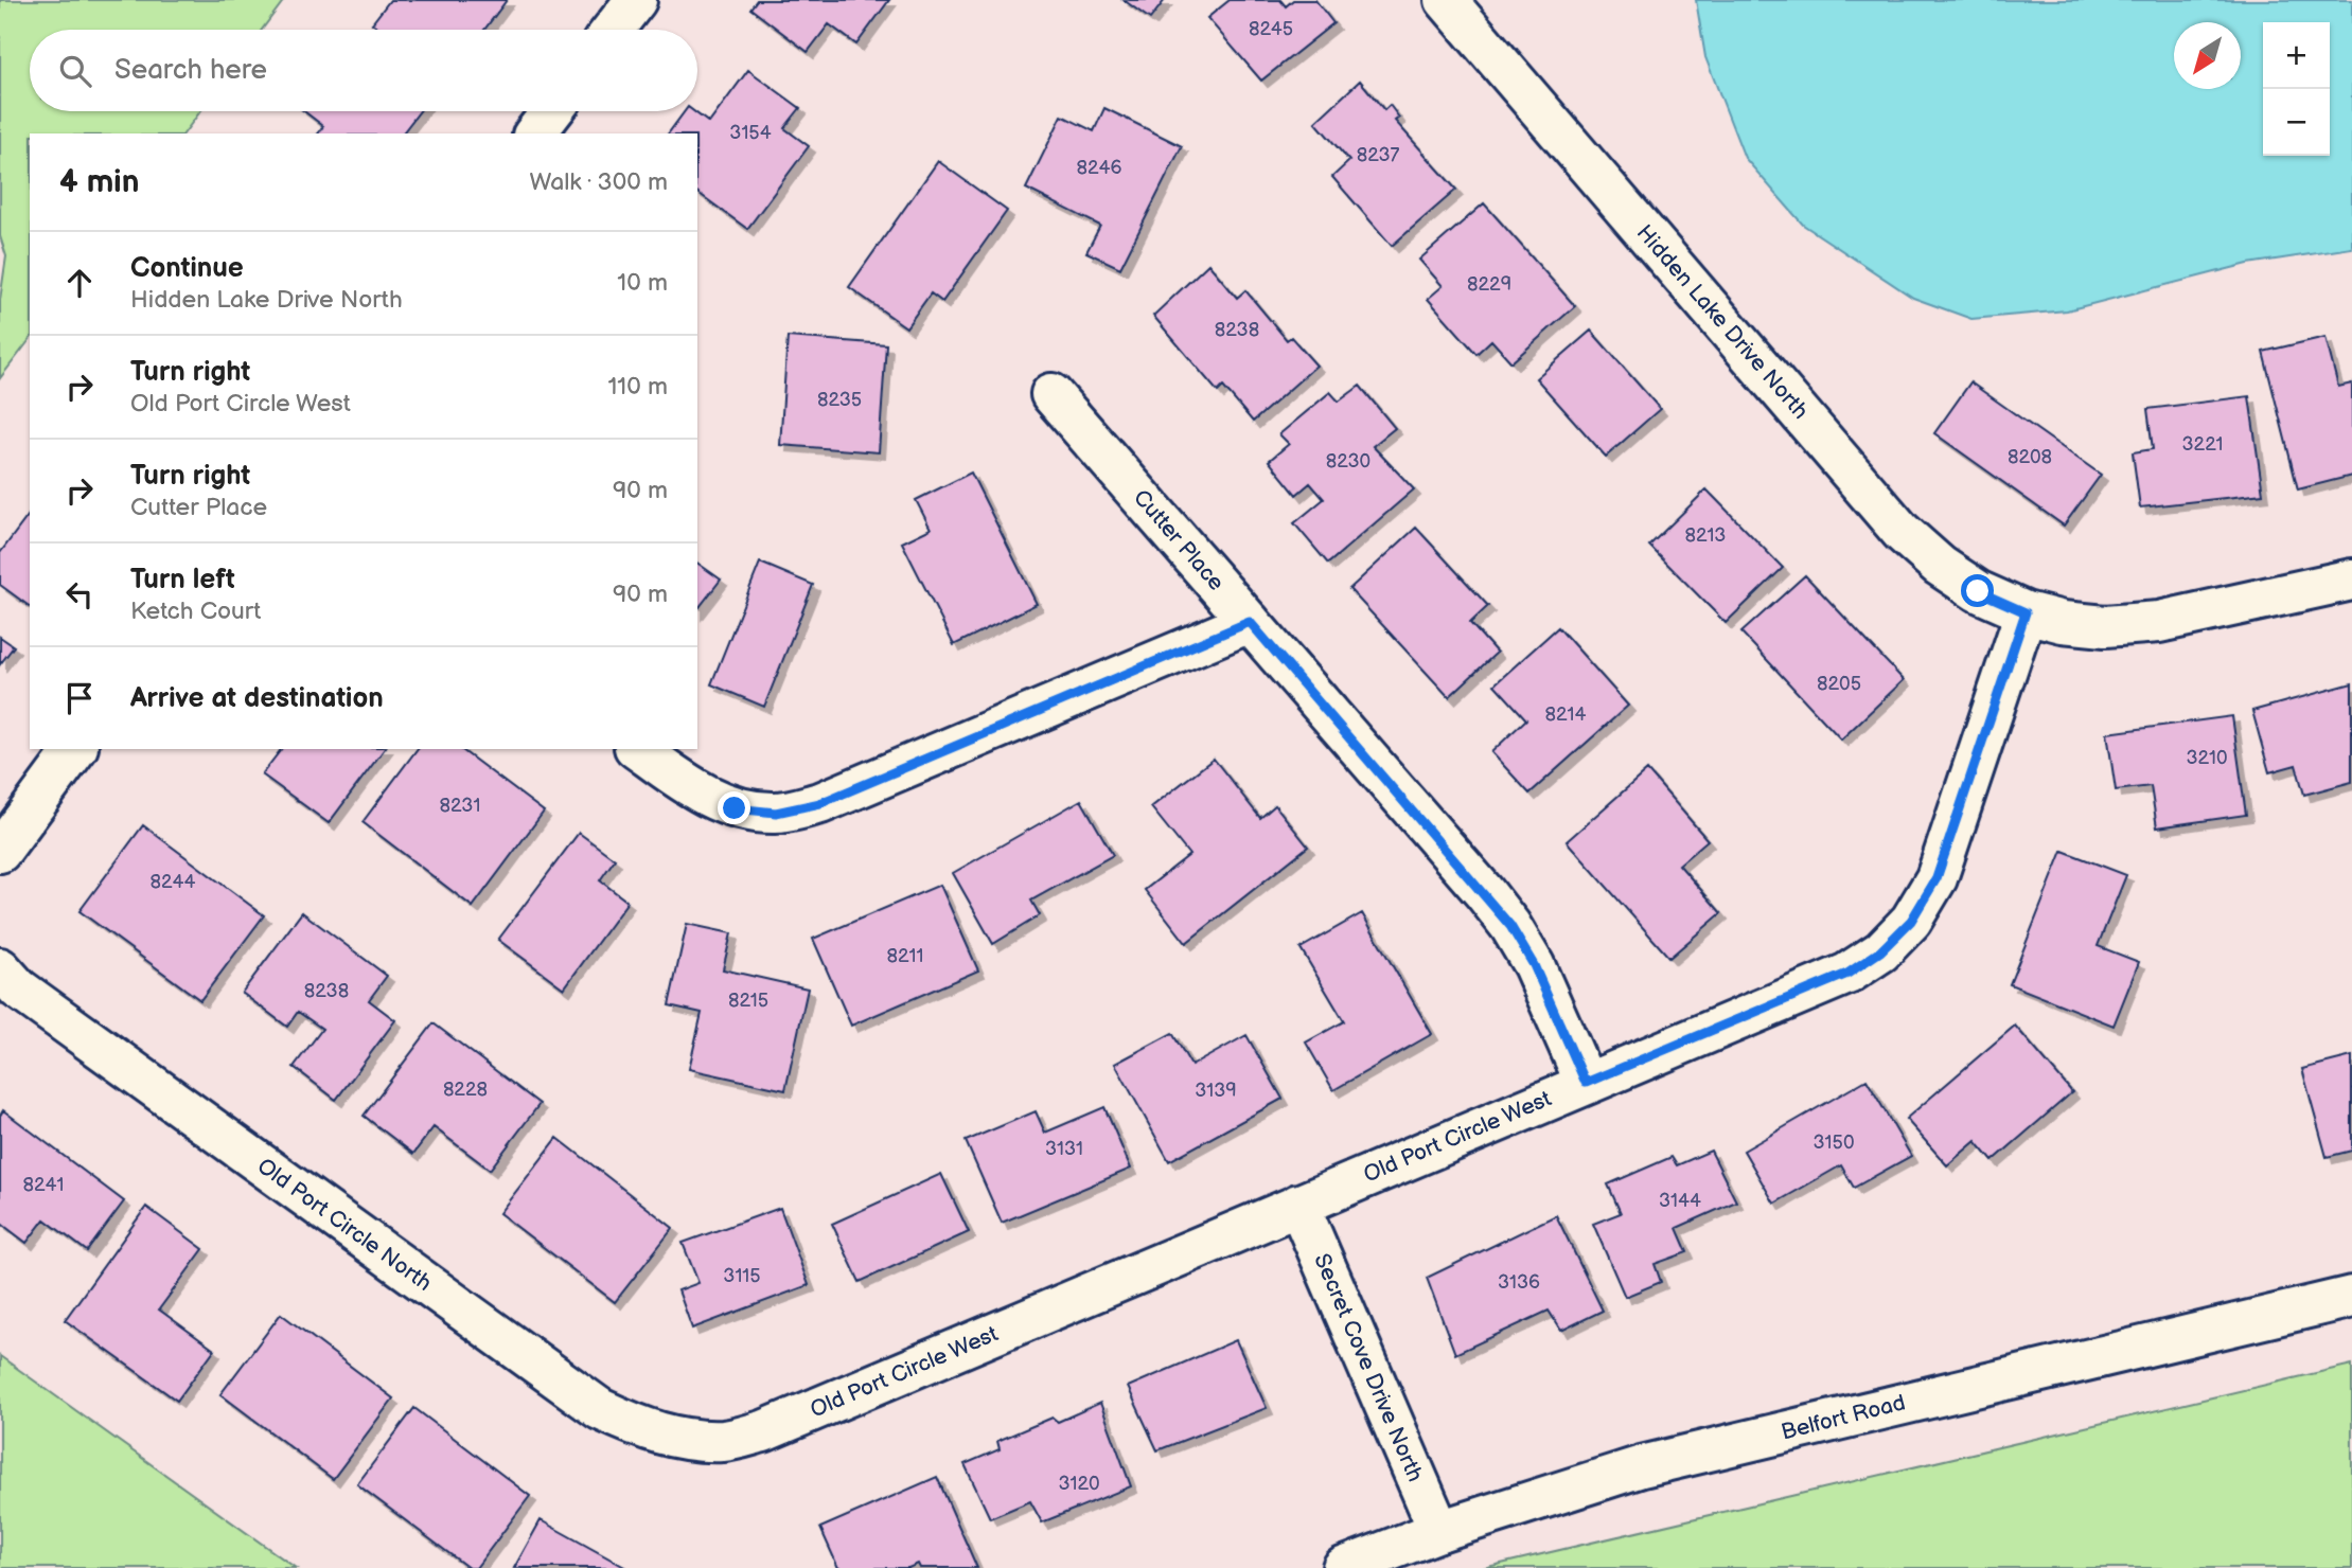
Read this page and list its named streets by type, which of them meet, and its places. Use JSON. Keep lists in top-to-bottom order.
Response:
{
  "streets": {
    "street": [
      "Hidden Lake Drive North",
      "Cutter Place",
      "Old Port Circle West",
      "Old Port Circle North",
      "Secret Cove Drive North",
      "Belfort Road"
    ]
  },
  "crossings": [
    ["Hidden Lake Drive North", "Old Port Circle West"],
    ["Cutter Place", "Old Port Circle West"],
    ["Old Port Circle West", "Old Port Circle North"],
    ["Old Port Circle West", "Secret Cove Drive North"],
    ["Secret Cove Drive North", "Belfort Road"]
  ],
  "house_numbers": [
    "8245",
    "3154",
    "8237",
    "8246",
    "8229",
    "8238",
    "8235",
    "3221",
    "8208",
    "8230",
    "8213",
    "8205",
    "8214",
    "3210",
    "8231",
    "8244",
    "8211",
    "8238",
    "8215",
    "8228",
    "3139",
    "3150",
    "3131",
    "8241",
    "3144",
    "3115",
    "3136",
    "3120"
  ],
  "north": "bottom left",
  "page": {
    "map_buttons": ["+", "−"],
    "search": "Search here",
    "heading": ["4 min", "Walk · 300 m"],
    "list": [
      ["Continue", "Hidden Lake Drive North", "10 m"],
      ["Turn right", "Old Port Circle West", "110 m"],
      ["Turn right", "Cutter Place", "90 m"],
      ["Turn left", "Ketch Court", "90 m"],
      "Arrive at destination"
    ]
  }
}
